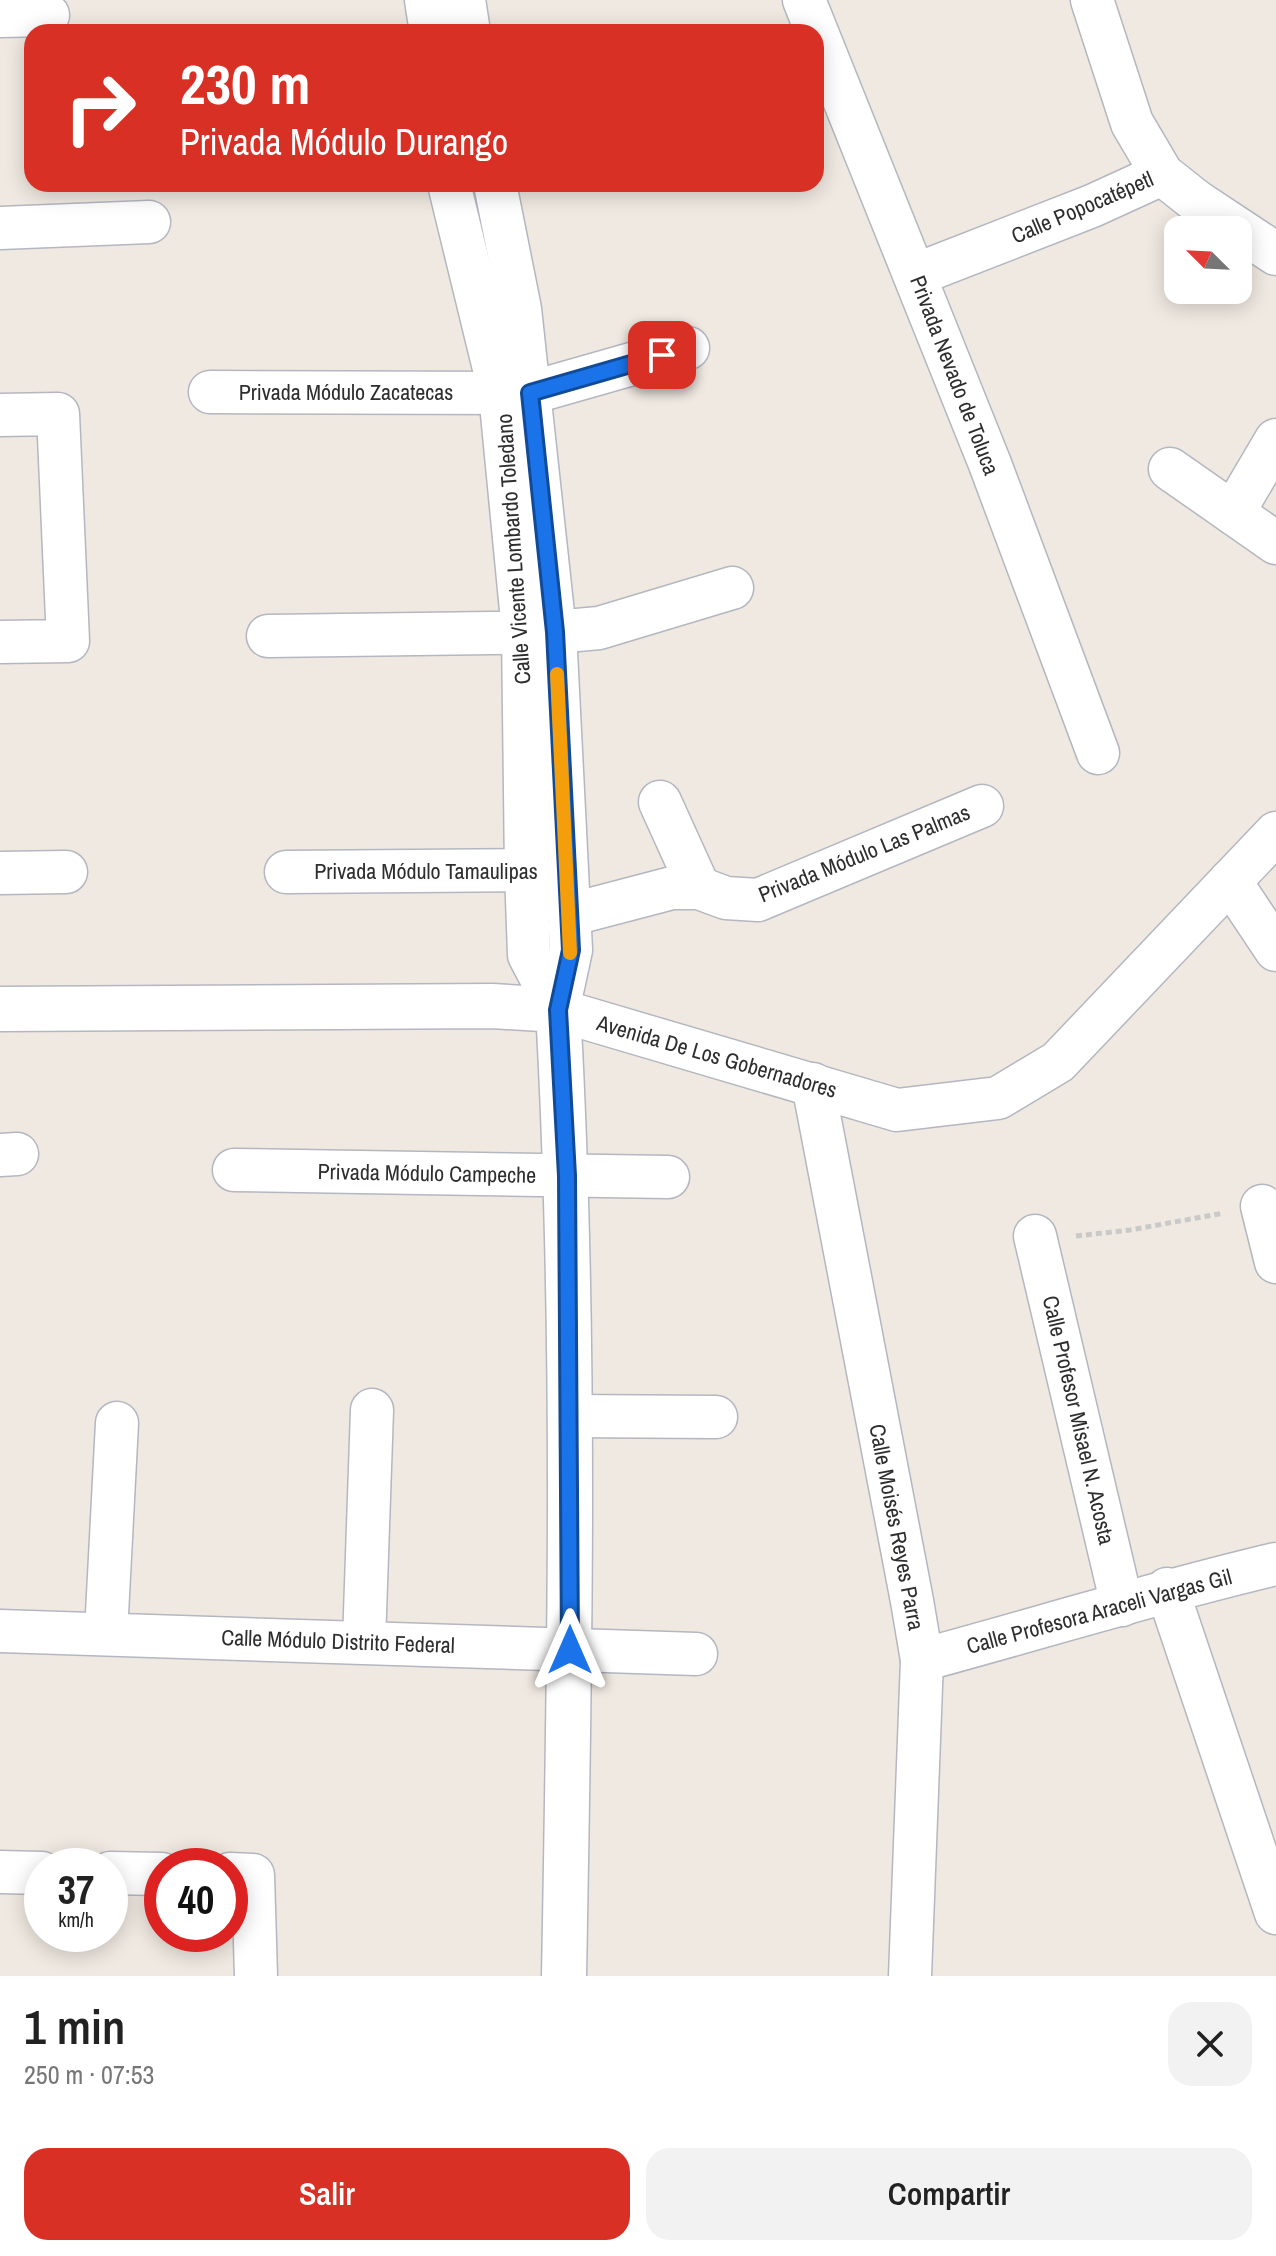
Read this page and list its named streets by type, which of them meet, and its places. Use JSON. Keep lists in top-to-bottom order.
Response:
{
  "streets": {
    "street": [
      "Calle Popocatépetl",
      "Privada Nevado de Toluca",
      "Privada Módulo Zacatecas",
      "Calle Vicente Lombardo Toledano",
      "Privada Módulo Las Palmas",
      "Privada Módulo Tamaulipas",
      "Avenida De Los Gobernadores",
      "Privada Módulo Campeche",
      "Calle Profesor Misael N. Acosta",
      "Calle Moisés Reyes Parra",
      "Calle Profesora Araceli Vargas Gil",
      "Calle Módulo Distrito Federal"
    ]
  },
  "crossings": [
    ["Calle Popocatépetl", "Privada Nevado de Toluca"],
    ["Privada Módulo Zacatecas", "Calle Vicente Lombardo Toledano"],
    ["Calle Vicente Lombardo Toledano", "Privada Módulo Las Palmas"],
    ["Calle Vicente Lombardo Toledano", "Privada Módulo Tamaulipas"],
    ["Calle Vicente Lombardo Toledano", "Avenida De Los Gobernadores"],
    ["Calle Vicente Lombardo Toledano", "Privada Módulo Campeche"],
    ["Calle Vicente Lombardo Toledano", "Calle Módulo Distrito Federal"],
    ["Avenida De Los Gobernadores", "Calle Moisés Reyes Parra"],
    ["Calle Profesor Misael N. Acosta", "Calle Profesora Araceli Vargas Gil"],
    ["Calle Moisés Reyes Parra", "Calle Profesora Araceli Vargas Gil"]
  ],
  "north": "top left",
  "page": {
    "turn": ["230 m", "Privada Módulo Durango"],
    "speed": "37 km/h",
    "limit": "40",
    "heading": ["1 min", "250 m · 07:53"],
    "buttons": ["Salir", "Compartir"]
  }
}
